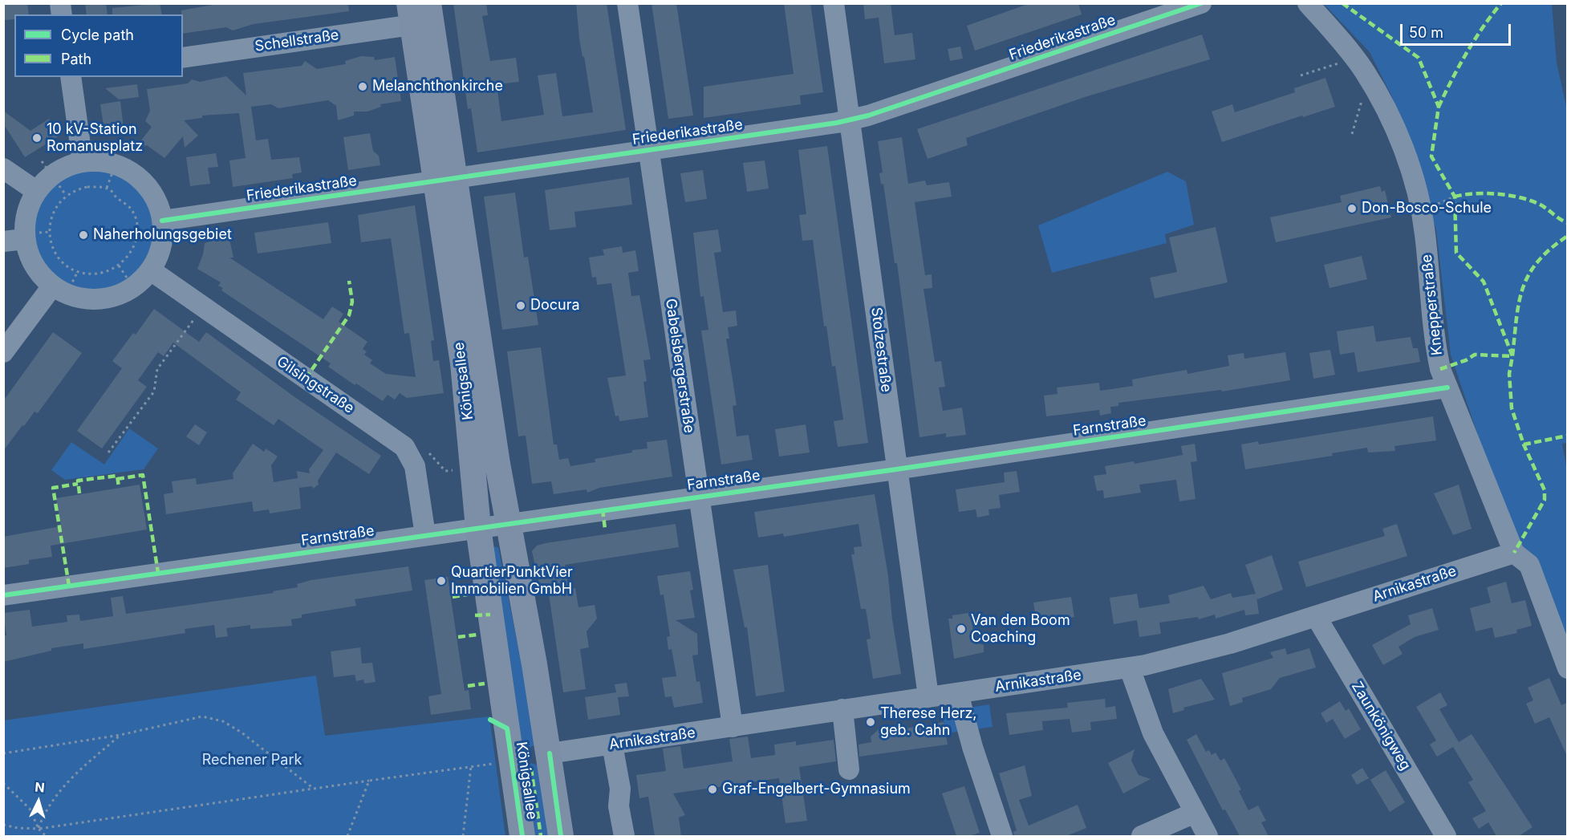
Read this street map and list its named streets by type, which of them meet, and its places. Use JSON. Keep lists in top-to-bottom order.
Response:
{
  "streets": {
    "main road": ["Königsallee"],
    "street": [
      "Friederikastraße",
      "Schellstraße",
      "Knepperstraße",
      "Stolzestraße",
      "Gabelsbergerstraße",
      "Gilsingstraße",
      "Farnstraße",
      "Arnikastraße",
      "Zaunkönigweg"
    ]
  },
  "crossings": [
    ["Friederikastraße", "Stolzestraße"],
    ["Friederikastraße", "Gabelsbergerstraße"],
    ["Friederikastraße", "Königsallee"],
    ["Schellstraße", "Königsallee"],
    ["Knepperstraße", "Farnstraße"],
    ["Knepperstraße", "Arnikastraße"],
    ["Stolzestraße", "Farnstraße"],
    ["Stolzestraße", "Arnikastraße"],
    ["Gabelsbergerstraße", "Farnstraße"],
    ["Gabelsbergerstraße", "Arnikastraße"],
    ["Königsallee", "Farnstraße"],
    ["Königsallee", "Arnikastraße"],
    ["Gilsingstraße", "Farnstraße"],
    ["Arnikastraße", "Zaunkönigweg"]
  ],
  "parks": ["Rechener Park"],
  "places": [
    "Melanchthonkirche",
    "10 kV-Station Romanusplatz",
    "Don-Bosco-Schule",
    "Naherholungsgebiet",
    "Docura",
    "QuartierPunktVier Immobilien GmbH",
    "Van den Boom Coaching",
    "Therese Herz, geb. Cahn",
    "Graf-Engelbert-Gymnasium"
  ],
  "legend": ["Cycle path", "Path"],
  "scale_bar": "50 m",
  "north": "top"
}
